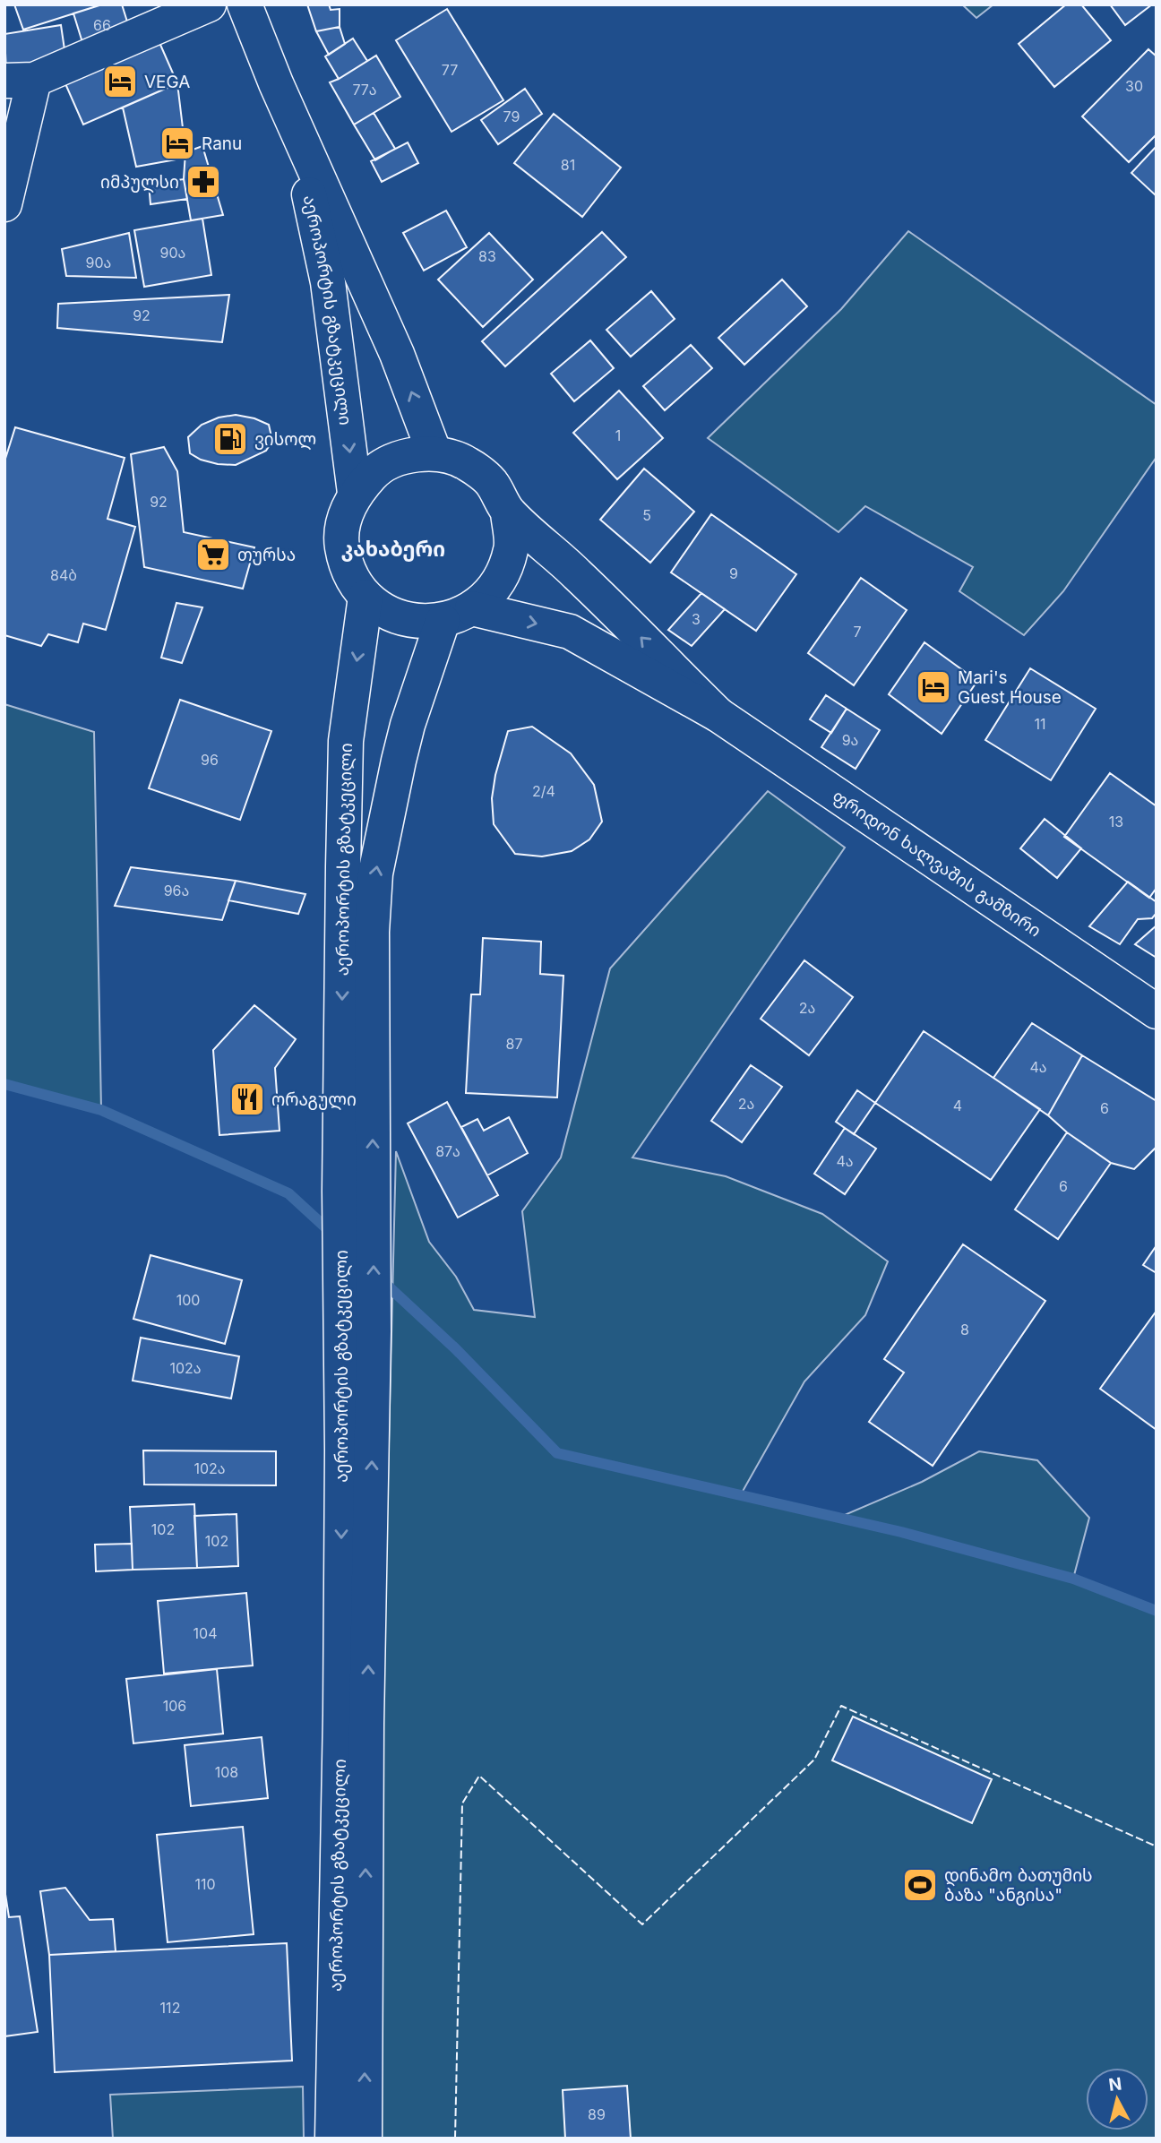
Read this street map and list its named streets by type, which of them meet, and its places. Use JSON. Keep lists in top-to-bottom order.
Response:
{
  "streets": {
    "main road": ["აეროპორტის გზატკეცილი", "ფრიდონ ხალვაშის გამზირი"]
  },
  "districts": ["კახაბერი"],
  "places": {
    "hotel": ["VEGA", "Ranu", "Mari's Guest House"],
    "pharmacy": ["იმპულსი"],
    "fuel station": ["ვისოლ"],
    "supermarket": ["თურსა"],
    "restaurant": ["ორაგული"],
    "sports": ["დინამო ბათუმის ბაზა \"ანგისა\""]
  },
  "house_numbers": [
    "66",
    "77",
    "30",
    "77ა",
    "79",
    "81",
    "90ა",
    "83",
    "90ა",
    "92",
    "1",
    "92",
    "5",
    "9",
    "84ბ",
    "3",
    "7",
    "11",
    "9ა",
    "96",
    "2/4",
    "13",
    "96ა",
    "2ა",
    "87",
    "4ა",
    "2ა",
    "4",
    "6",
    "87ა",
    "4ა",
    "6",
    "100",
    "8",
    "102ა",
    "102ა",
    "102",
    "102",
    "104",
    "106",
    "108",
    "110",
    "112",
    "89"
  ],
  "north": "top"
}
